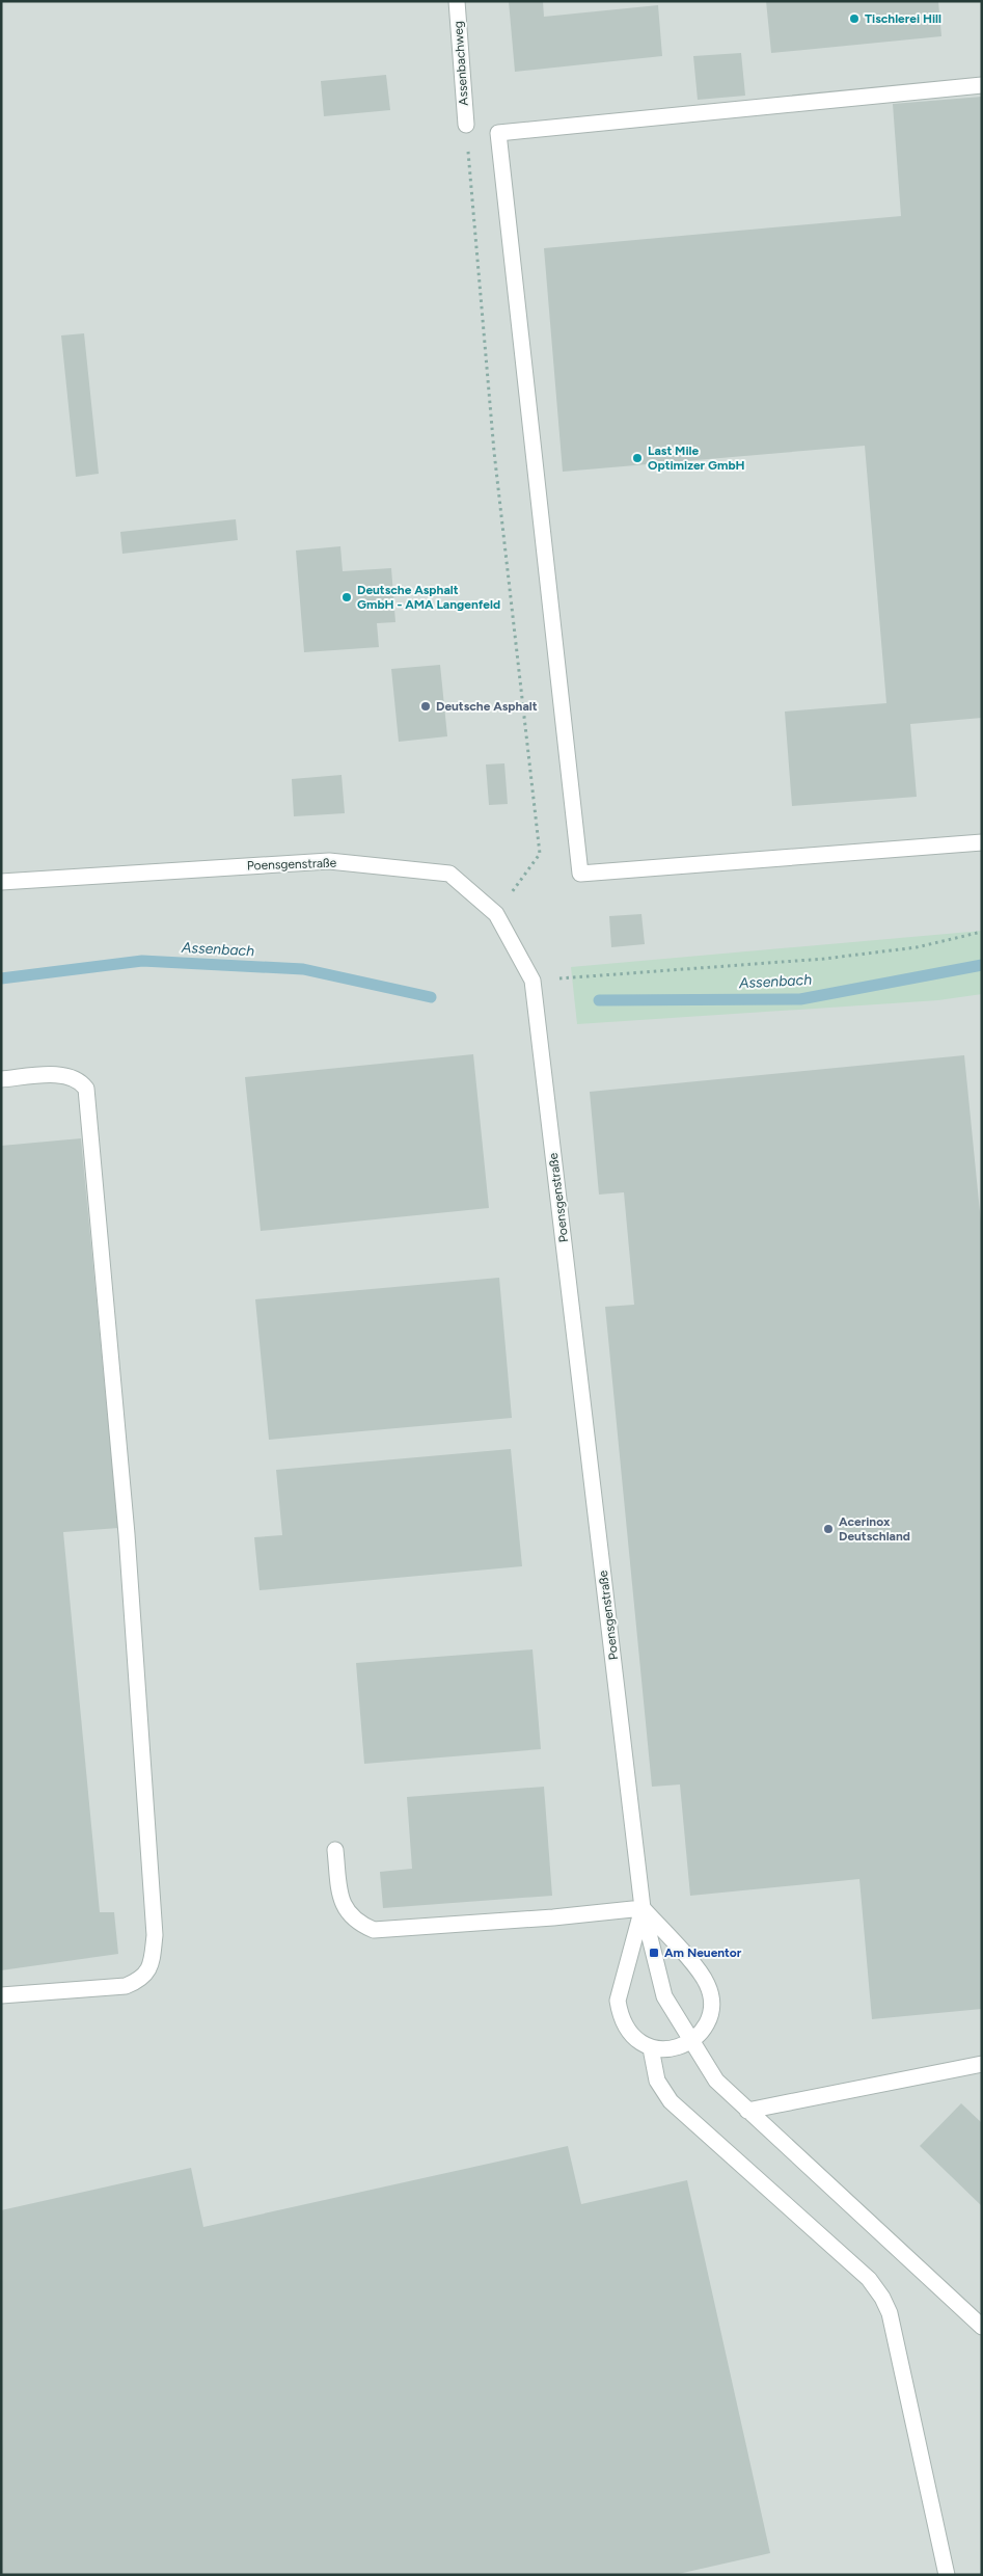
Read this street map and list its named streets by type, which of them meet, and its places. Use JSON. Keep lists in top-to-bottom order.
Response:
{
  "streets": {
    "street": ["Assenbachweg", "Poensgenstraße"]
  },
  "water": ["Assenbach"],
  "places": {
    "other": [
      "Tischlerei Hill",
      "Last Mile Optimizer GmbH",
      "Deutsche Asphalt GmbH - AMA Langenfeld",
      "Deutsche Asphalt",
      "Acerinox Deutschland"
    ],
    "transit": ["Am Neuentor"]
  }
}
